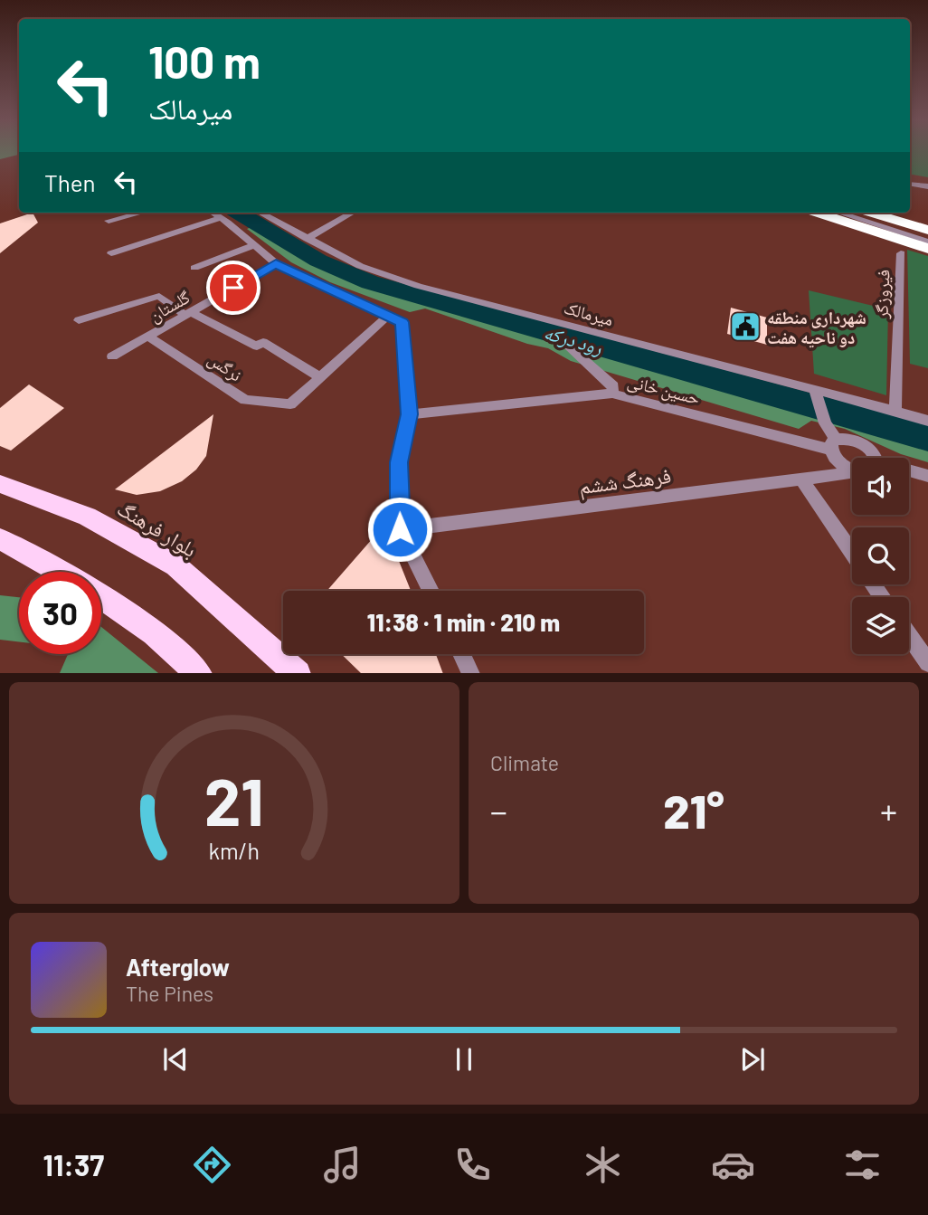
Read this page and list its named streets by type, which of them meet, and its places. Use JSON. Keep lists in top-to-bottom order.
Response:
{
  "streets": {
    "main road": ["بلوار فرهنگ"],
    "street": [
      "فیروزگر",
      "گلستان",
      "میرمالک",
      "نرگس",
      "حسین خانی",
      "فرهنگ ششم"
    ]
  },
  "crossings": [
    ["فیروزگر", "میرمالک"],
    ["گلستان", "نرگس"]
  ],
  "water": ["رود درکه"],
  "places": {
    "public building": ["شهرداری منطقه دو ناحیه هفت"]
  },
  "page": {
    "turn": ["100 m", "میرمالک"],
    "then": "Then",
    "limit": "30",
    "trip": "11:38 · 1 min · 210 m",
    "tile": "Climate",
    "heat": ["−", "21°", "+"],
    "song": ["Afterglow", "The Pines"],
    "tabs": "11:37",
    "gauge": ["21", "km/h"]
  }
}
